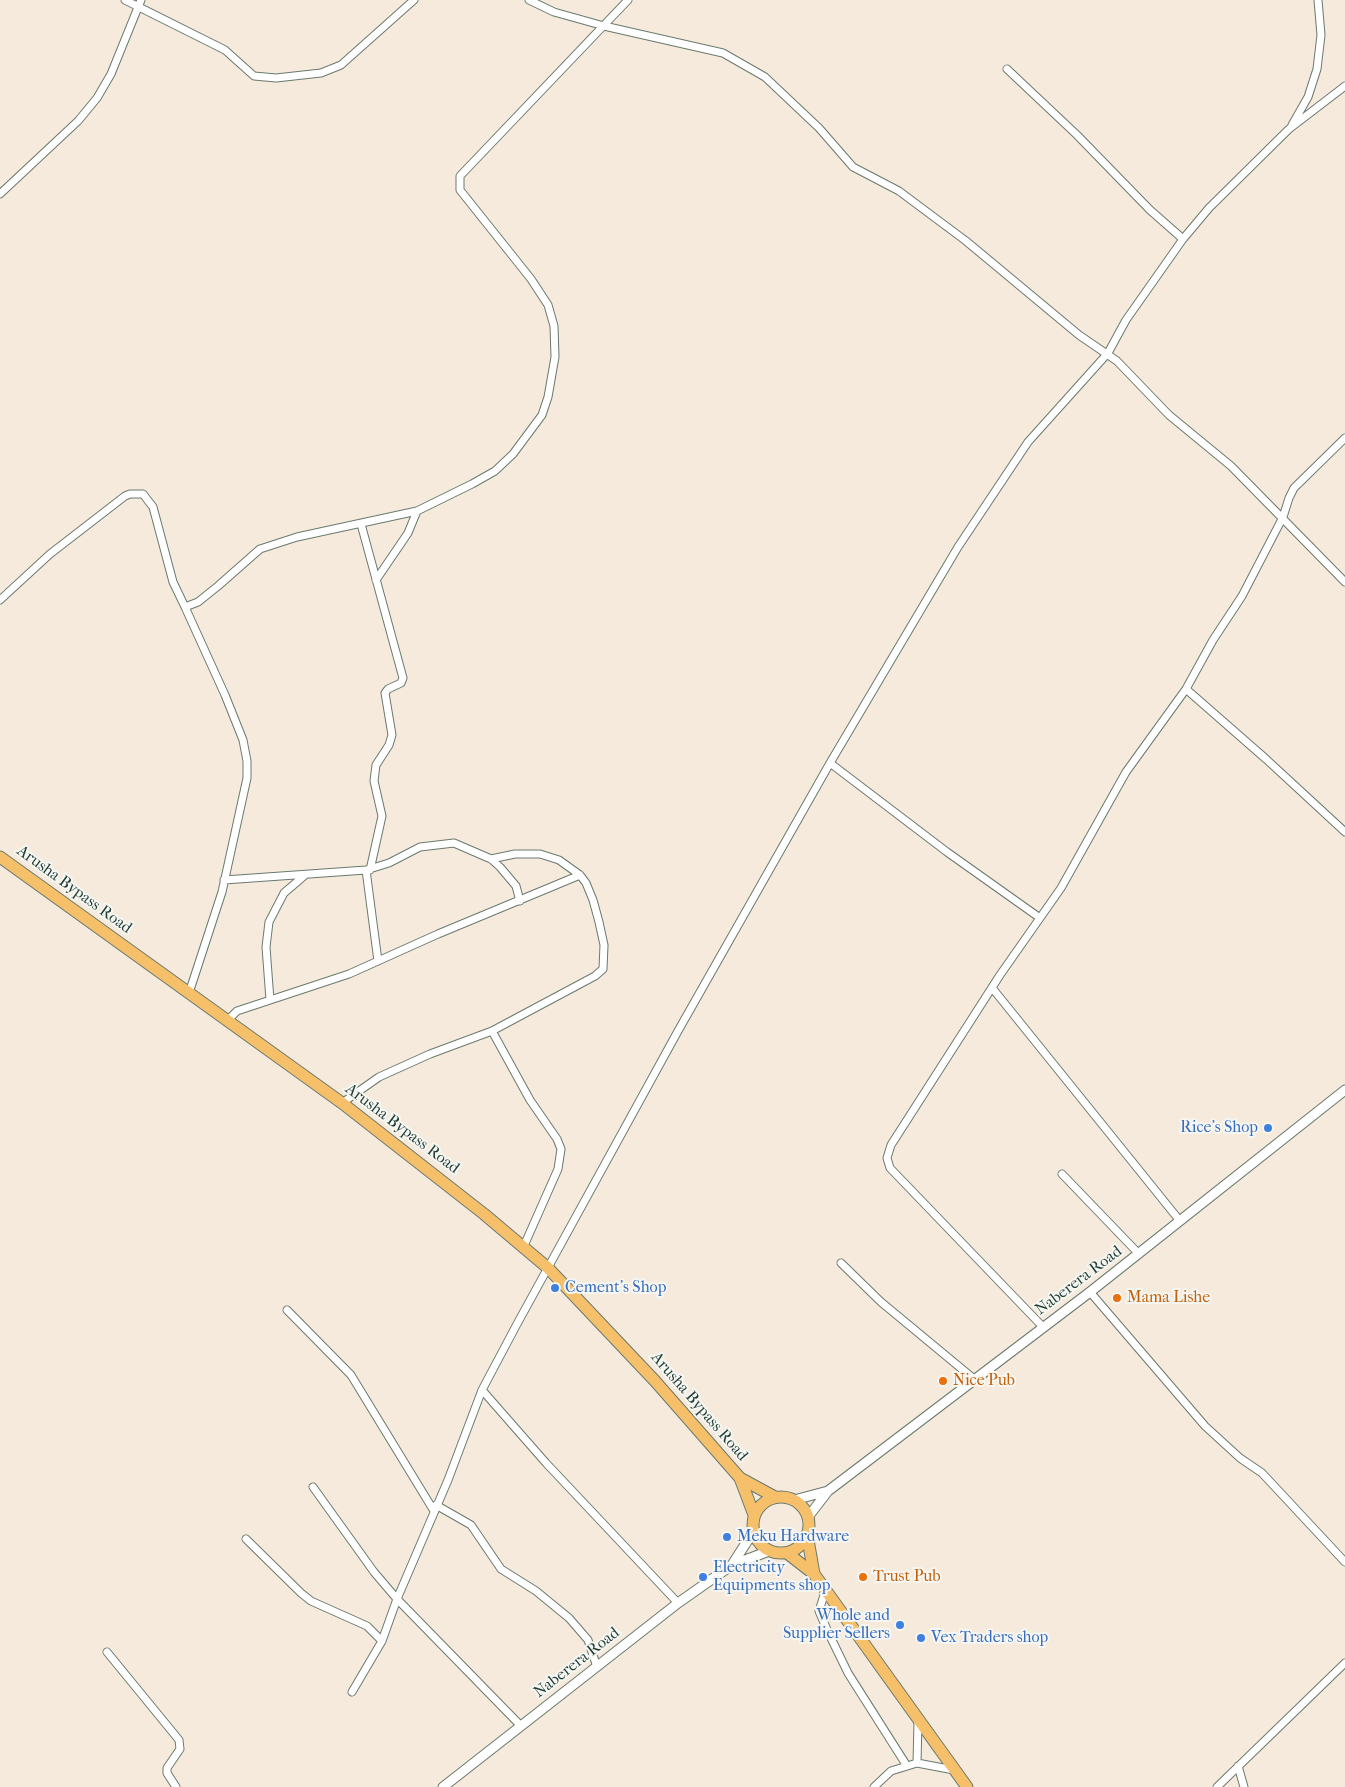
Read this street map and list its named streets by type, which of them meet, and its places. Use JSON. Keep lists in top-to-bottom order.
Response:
{
  "streets": {
    "main road": ["Arusha Bypass Road"],
    "street": ["Naberera Road"]
  },
  "crossings": [
    ["Arusha Bypass Road", "Naberera Road"]
  ],
  "places": [
    "Rice's Shop",
    "Cement's Shop",
    "Mama Lishe",
    "Nice Pub",
    "Meku Hardware",
    "Electricity Equipments shop",
    "Trust Pub",
    "Whole and Supplier Sellers",
    "Vex Traders shop"
  ]
}
